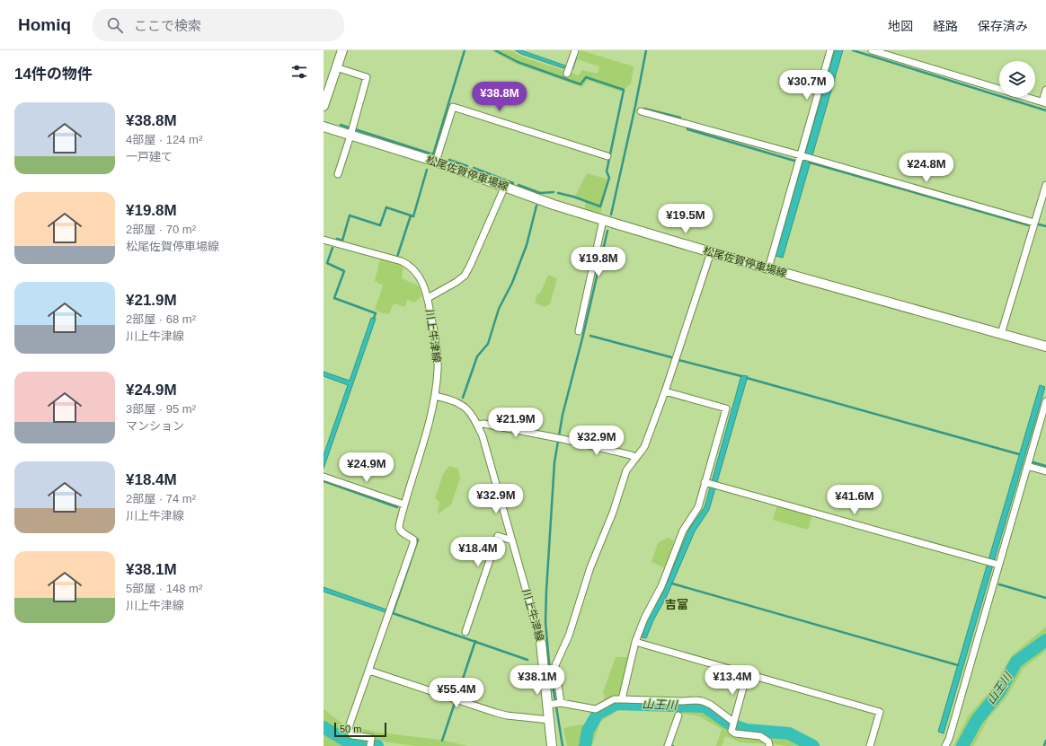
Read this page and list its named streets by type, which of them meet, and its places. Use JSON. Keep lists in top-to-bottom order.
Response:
{
  "streets": {
    "main road": ["松尾佐賀停車場線", "川上牛津線"]
  },
  "districts": ["吉富"],
  "water": ["山王川"],
  "scale_bar": "50 m",
  "page": {
    "header": "Homiq",
    "search": "ここで検索",
    "nav": ["地図", "経路", "保存済み"],
    "heading": "14件の物件",
    "price": [
      "¥30.7M",
      "¥38.8M",
      "¥24.8M",
      "¥19.5M",
      "¥19.8M",
      "¥21.9M",
      "¥32.9M",
      "¥24.9M",
      "¥32.9M",
      "¥41.6M",
      "¥18.4M",
      "¥38.1M",
      "¥13.4M",
      "¥55.4M"
    ],
    "list": [
      {
        "name": "¥38.8M",
        "note": "4部屋 · 124 m² · 一戸建て"
      },
      {
        "name": "¥19.8M",
        "note": "2部屋 · 70 m² · 松尾佐賀停車場線"
      },
      {
        "name": "¥21.9M",
        "note": "2部屋 · 68 m² · 川上牛津線"
      },
      {
        "name": "¥24.9M",
        "note": "3部屋 · 95 m² · マンション"
      },
      {
        "name": "¥18.4M",
        "note": "2部屋 · 74 m² · 川上牛津線"
      },
      {
        "name": "¥38.1M",
        "note": "5部屋 · 148 m² · 川上牛津線"
      }
    ],
    "scale": "50 m"
  }
}
